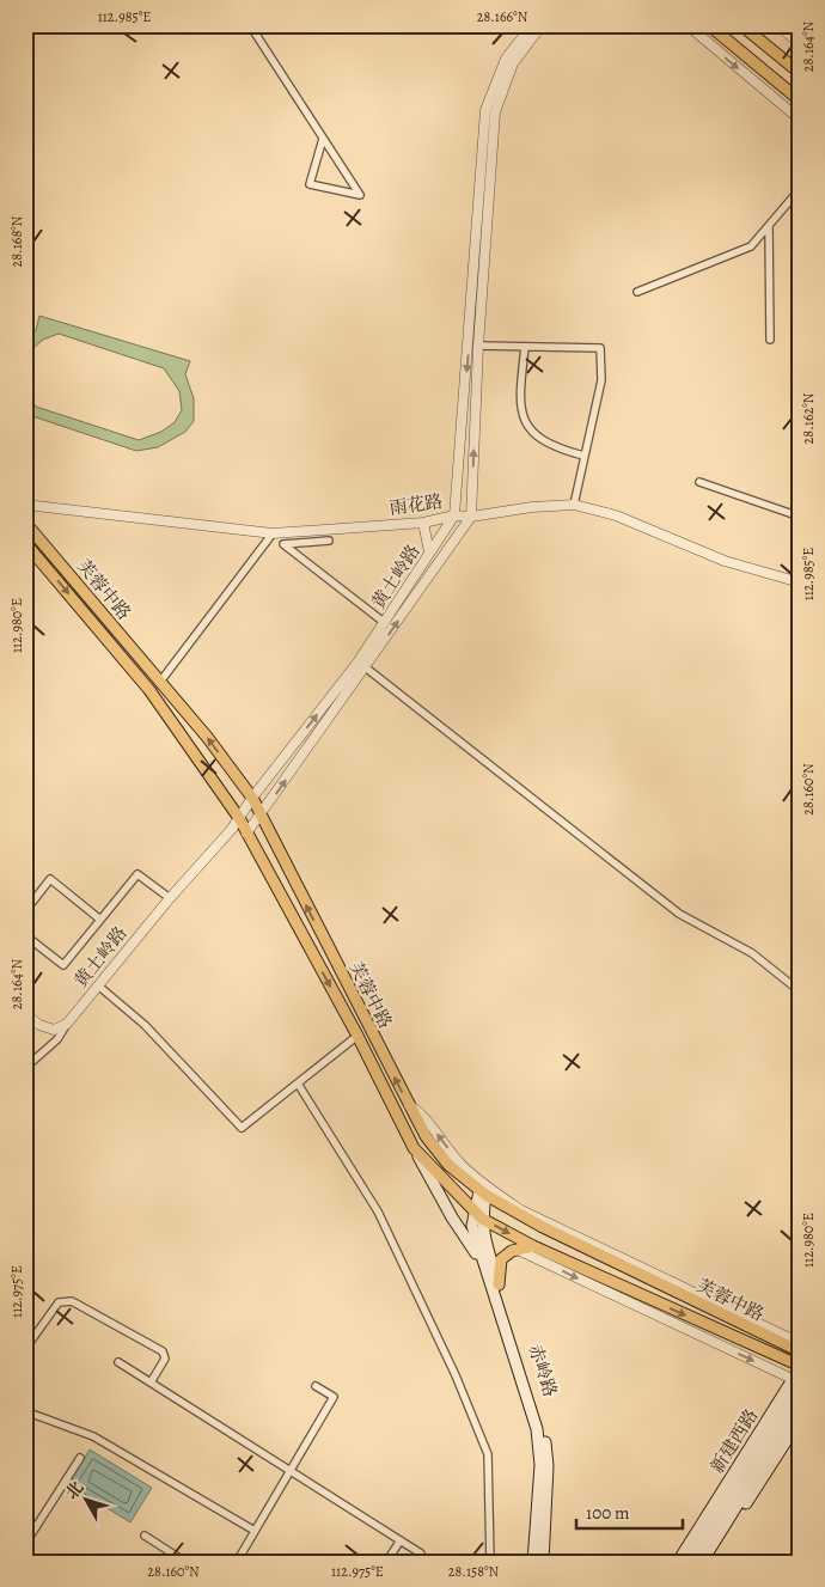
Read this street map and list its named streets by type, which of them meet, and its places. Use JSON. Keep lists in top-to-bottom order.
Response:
{
  "streets": {
    "main road": ["芙蓉中路", "赤岭路", "新建西路"],
    "street": ["雨花路", "黄土岭路"]
  },
  "crossings": [
    ["雨花路", "黄土岭路"],
    ["黄土岭路", "芙蓉中路"],
    ["芙蓉中路", "赤岭路"],
    ["芙蓉中路", "新建西路"]
  ],
  "scale_bar": "100 m",
  "north": "top left",
  "coordinates": [
    "112.985°E",
    "28.166°N",
    "28.164°N",
    "28.168°N",
    "28.162°N",
    "112.980°E",
    "28.160°N",
    "112.975°E",
    "28.158°N"
  ]
}
